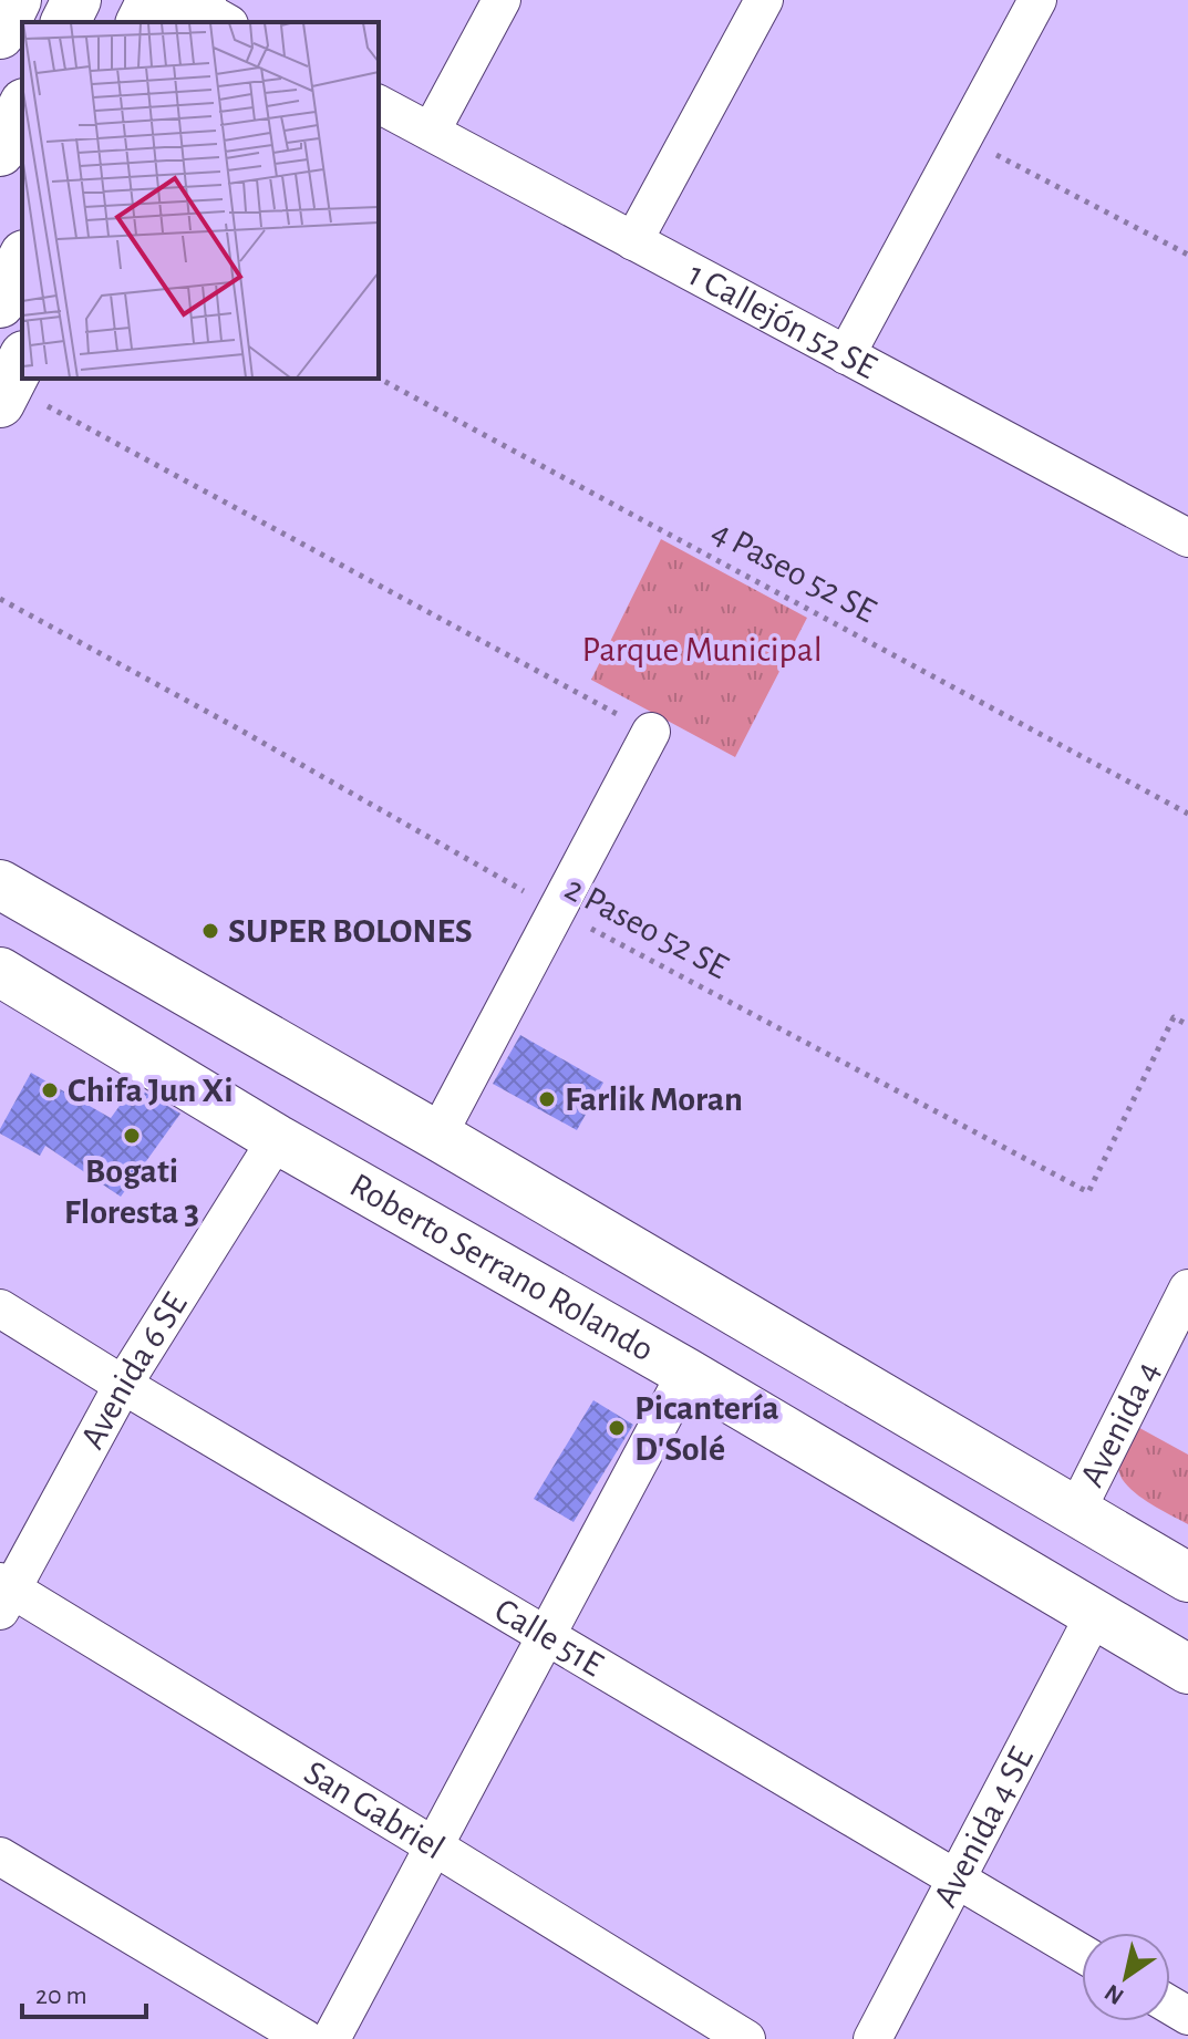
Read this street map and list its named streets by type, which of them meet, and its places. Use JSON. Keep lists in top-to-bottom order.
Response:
{
  "streets": {
    "main road": ["Roberto Serrano Rolando"],
    "street": [
      "1 Callejón 52 SE",
      "Avenida 6 SE",
      "Avenida 4",
      "Calle 51E",
      "San Gabriel",
      "Avenida 4 SE"
    ],
    "path": ["4 Paseo 52 SE", "2 Paseo 52 SE"]
  },
  "crossings": [
    ["Roberto Serrano Rolando", "Avenida 6 SE"],
    ["Roberto Serrano Rolando", "Avenida 4 SE"],
    ["Avenida 6 SE", "Calle 51E"],
    ["Avenida 6 SE", "San Gabriel"],
    ["Calle 51E", "Avenida 4 SE"]
  ],
  "parks": ["Parque Municipal"],
  "places": [
    "SUPER BOLONES",
    "Chifa Jun Xi",
    "Farlik Moran",
    "Bogati Floresta 3",
    "Picantería D'Solé"
  ],
  "scale_bar": "20 m",
  "north": "bottom left"
}
